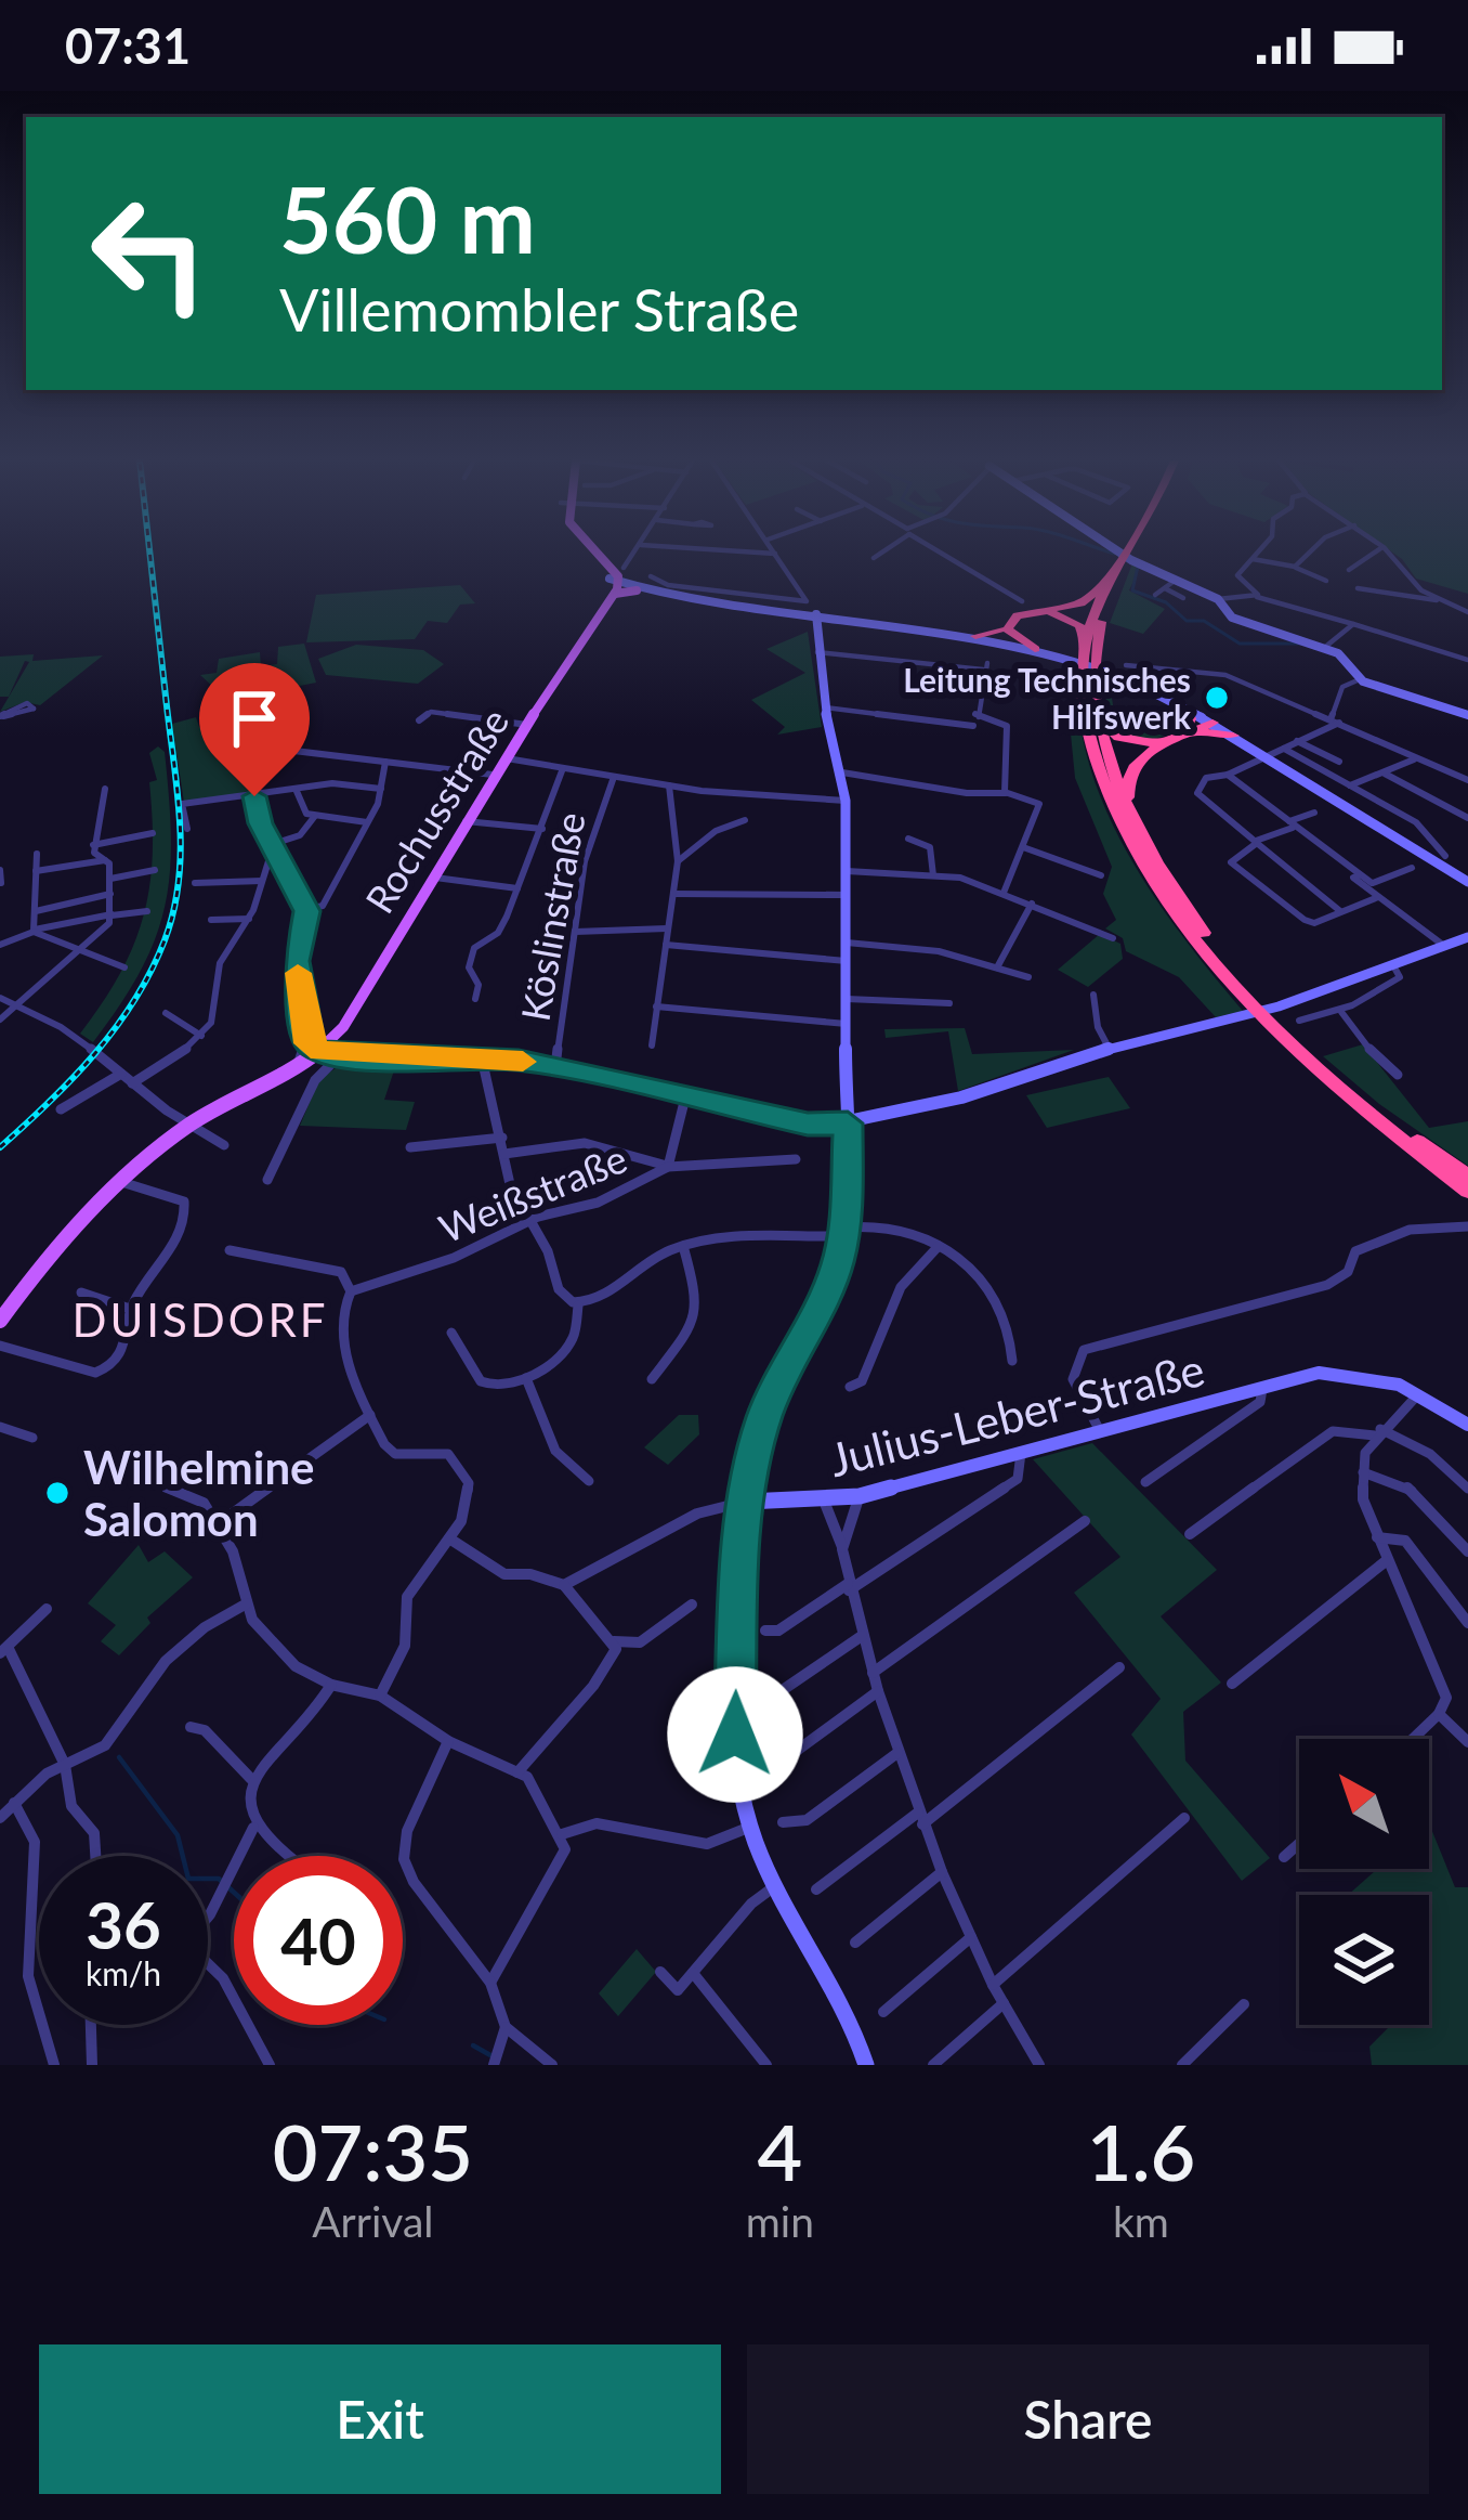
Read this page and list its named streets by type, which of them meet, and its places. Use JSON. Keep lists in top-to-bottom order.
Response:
{
  "streets": {
    "main road": ["Rochusstraße"],
    "street": ["Köslinstraße", "Weißstraße", "Julius-Leber-Straße"]
  },
  "districts": ["DUISDORF"],
  "places": ["Leitung Technisches Hilfswerk", "Wilhelmine Salomon"],
  "north": "top left",
  "page": {
    "status": "07:31",
    "turn": ["560 m", "Villemombler Straße"],
    "speed": "36 km/h",
    "limit": "40",
    "eta": [
      "07:35",
      "Arrival",
      "4",
      "min",
      "1.6",
      "km"
    ],
    "buttons": ["Exit", "Share"]
  }
}
